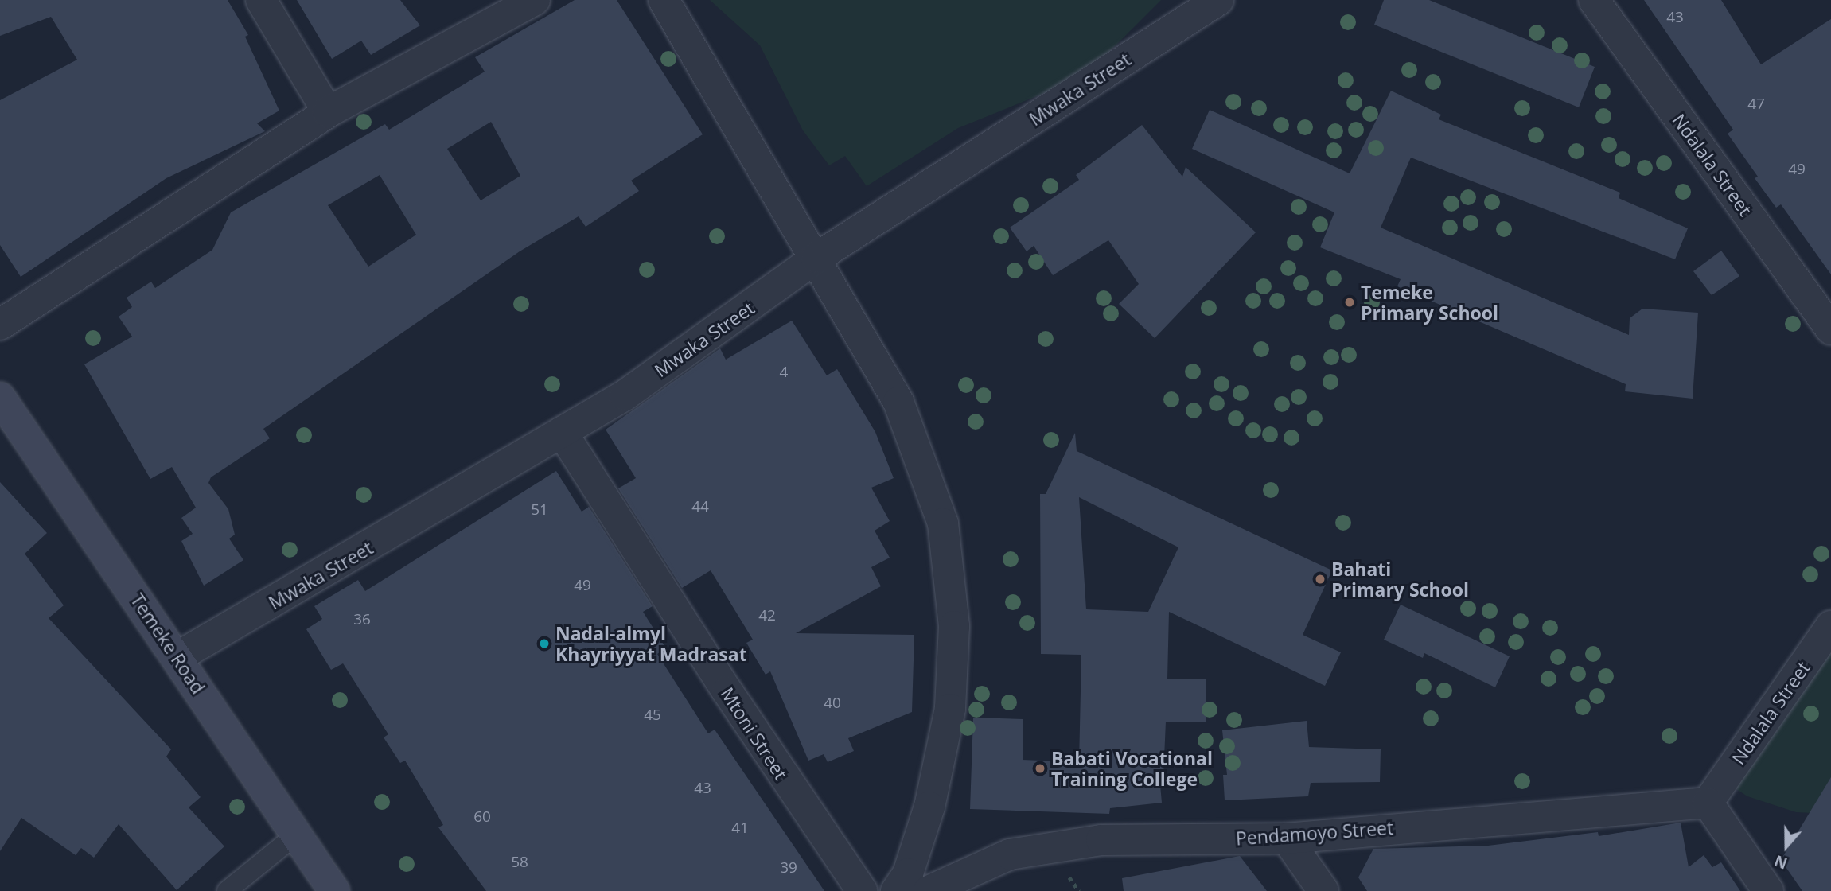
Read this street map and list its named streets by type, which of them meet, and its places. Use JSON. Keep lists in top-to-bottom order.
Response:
{
  "streets": {
    "street": [
      "Mwaka Street",
      "Ndalala Street",
      "Temeke Road",
      "Mtoni Street",
      "Pendamoyo Street"
    ]
  },
  "crossings": [
    ["Mwaka Street", "Temeke Road"],
    ["Mwaka Street", "Mtoni Street"],
    ["Ndalala Street", "Pendamoyo Street"]
  ],
  "places": [
    "Temeke Primary School",
    "Bahati Primary School",
    "Nadal-almyl Khayriyyat Madrasat",
    "Babati Vocational Training College"
  ],
  "house_numbers": [
    "43",
    "47",
    "49",
    "4",
    "44",
    "51",
    "49",
    "42",
    "36",
    "40",
    "45",
    "43",
    "60",
    "41",
    "58",
    "39"
  ],
  "north": "bottom"
}
